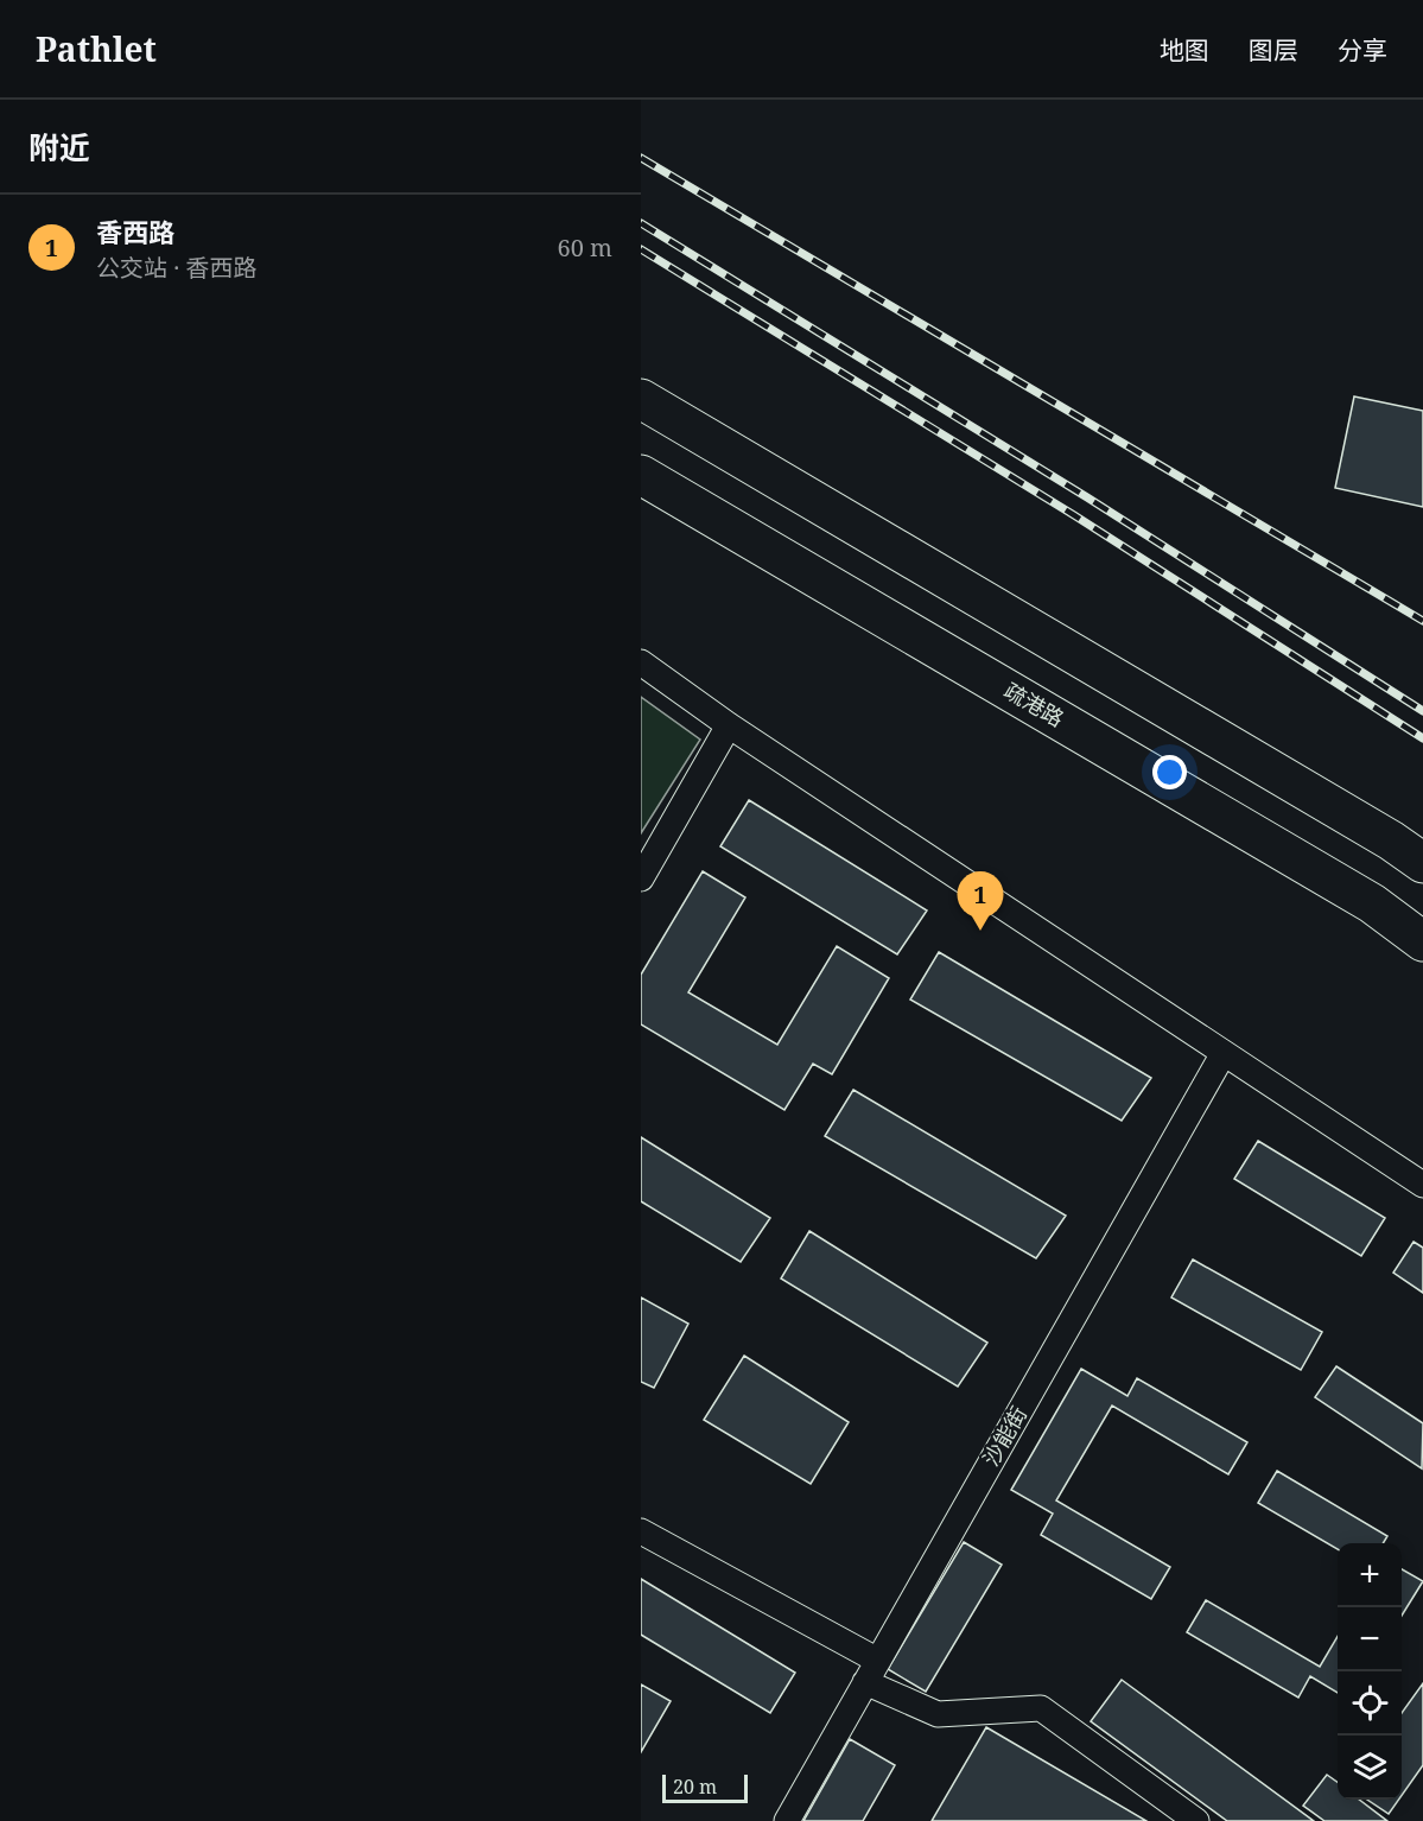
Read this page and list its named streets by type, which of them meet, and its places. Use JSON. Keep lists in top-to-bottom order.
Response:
{
  "streets": {
    "highway": ["疏港路"],
    "street": ["沙能街"]
  },
  "scale_bar": "20 m",
  "page": {
    "header": "Pathlet",
    "nav": ["地图", "图层", "分享"],
    "heading": "附近",
    "list": [
      {
        "mark": "1",
        "name": "香西路",
        "note": "公交站 · 香西路",
        "value": "60 m"
      }
    ],
    "pins": "1",
    "map_buttons": ["+", "−"],
    "scale": "20 m"
  }
}
